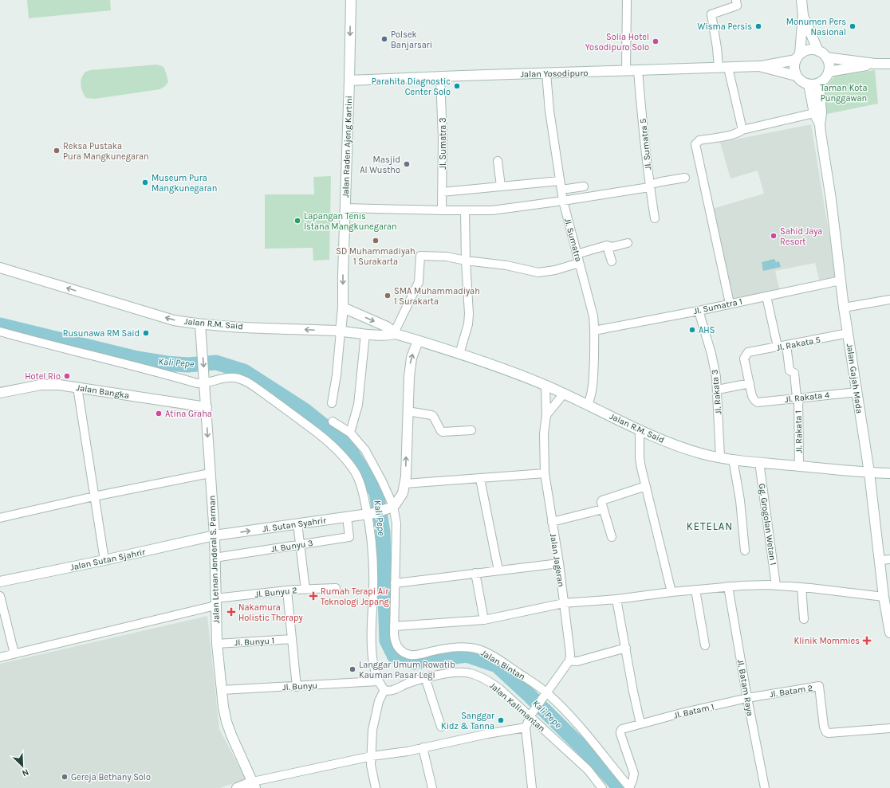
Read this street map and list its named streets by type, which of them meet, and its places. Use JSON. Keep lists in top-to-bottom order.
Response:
{
  "streets": {
    "main road": [
      "Jalan Yosodipuro",
      "Jalan Raden Ajeng Kartini",
      "Jalan R.M. Said",
      "Jalan Gajah Mada",
      "Jalan Bangka",
      "Jl. Sutan Syahrir",
      "Jalan Sutan Sjahrir",
      "Jalan Letnan Jenderal S. Parman"
    ],
    "street": [
      "Jl. Sumatra 3",
      "Jl. Sumatra 5",
      "Jl. Sumatra",
      "Jl. Sumatra 1",
      "Jl. Rakata 5",
      "Jl. Rakata 3",
      "Jl. Rakata 4",
      "Jl. Rakata 1",
      "Gg. Grogolan Wetan 1",
      "Jl. Bunyu 3",
      "Jalan Jageran",
      "Jl. Bunyu 2",
      "Jl. Bunyu 1",
      "Jalan Bintan",
      "Jl. Bunyu",
      "Jl. Batam Raya",
      "Jl. Batam 2",
      "Jalan Kalimantan",
      "Jl. Batam 1"
    ]
  },
  "crossings": [
    ["Jalan Yosodipuro", "Jl. Sumatra 3"],
    ["Jalan Yosodipuro", "Jl. Sumatra 5"],
    ["Jalan Yosodipuro", "Jalan Raden Ajeng Kartini"],
    ["Jalan Yosodipuro", "Jl. Sumatra"],
    ["Jalan Yosodipuro", "Jalan Gajah Mada"],
    ["Jalan Raden Ajeng Kartini", "Jalan R.M. Said"],
    ["Jl. Sumatra", "Jl. Sumatra 1"],
    ["Jl. Sumatra", "Jalan R.M. Said"],
    ["Jl. Sumatra 1", "Jalan Gajah Mada"],
    ["Jl. Sumatra 1", "Jl. Rakata 3"],
    ["Jalan R.M. Said", "Jalan Gajah Mada"],
    ["Jalan R.M. Said", "Jl. Rakata 3"],
    ["Jalan R.M. Said", "Jl. Rakata 1"],
    ["Jalan R.M. Said", "Gg. Grogolan Wetan 1"],
    ["Jalan R.M. Said", "Jalan Letnan Jenderal S. Parman"],
    ["Jalan R.M. Said", "Jalan Jageran"],
    ["Jl. Rakata 5", "Jalan Gajah Mada"],
    ["Jl. Rakata 5", "Jl. Rakata 4"],
    ["Jl. Rakata 5", "Jl. Rakata 1"],
    ["Jalan Gajah Mada", "Jl. Rakata 4"],
    ["Jalan Bangka", "Jalan Letnan Jenderal S. Parman"],
    ["Jl. Rakata 4", "Jl. Rakata 1"],
    ["Jl. Sutan Syahrir", "Jl. Bunyu 3"],
    ["Jl. Sutan Syahrir", "Jalan Sutan Sjahrir"],
    ["Jl. Sutan Syahrir", "Jalan Letnan Jenderal S. Parman"],
    ["Jl. Sutan Syahrir", "Jalan Bintan"],
    ["Jl. Bunyu 3", "Jalan Letnan Jenderal S. Parman"],
    ["Jalan Sutan Sjahrir", "Jalan Letnan Jenderal S. Parman"],
    ["Jalan Letnan Jenderal S. Parman", "Jl. Bunyu 2"],
    ["Jalan Letnan Jenderal S. Parman", "Jl. Bunyu 1"],
    ["Jalan Letnan Jenderal S. Parman", "Jl. Bunyu"],
    ["Jalan Bintan", "Jl. Batam 1"],
    ["Jl. Batam Raya", "Jl. Batam 2"],
    ["Jl. Batam Raya", "Jl. Batam 1"],
    ["Jl. Batam 2", "Jl. Batam 1"]
  ],
  "one_way": ["Jalan Raden Ajeng Kartini", "Jl. Sutan Syahrir"],
  "districts": ["KETELAN"],
  "water": ["Kali Pepe"],
  "parks": ["Taman Kota Punggawan"],
  "places": {
    "other": [
      "Wisma Persis",
      "Monumen Pers Nasional",
      "Polsek Banjarsari",
      "Solia Hotel Yosodipuro Solo",
      "Parahita Diagnostic Center Solo",
      "Reksa Pustaka Pura Mangkunegaran",
      "Masjid Al Wustho",
      "Museum Pura Mangkunegaran",
      "Lapangan Tenis Istana Mangkunegaran",
      "Sahid Jaya Resort",
      "SD Muhammadiyah 1 Surakarta",
      "SMA Muhammadiyah 1 Surakarta",
      "AHS",
      "Rusunawa RM Said",
      "Hotel Rio",
      "Atina Graha",
      "Langgar Umum Rowatib Kauman Pasar Legi",
      "Sanggar Kidz & Tanna",
      "Gereja Bethany Solo"
    ],
    "health": ["Rumah Terapi Air Teknologi Jepang", "Nakamura Holistic Therapy", "Klinik Mommies"]
  },
  "north": "bottom right"
}
